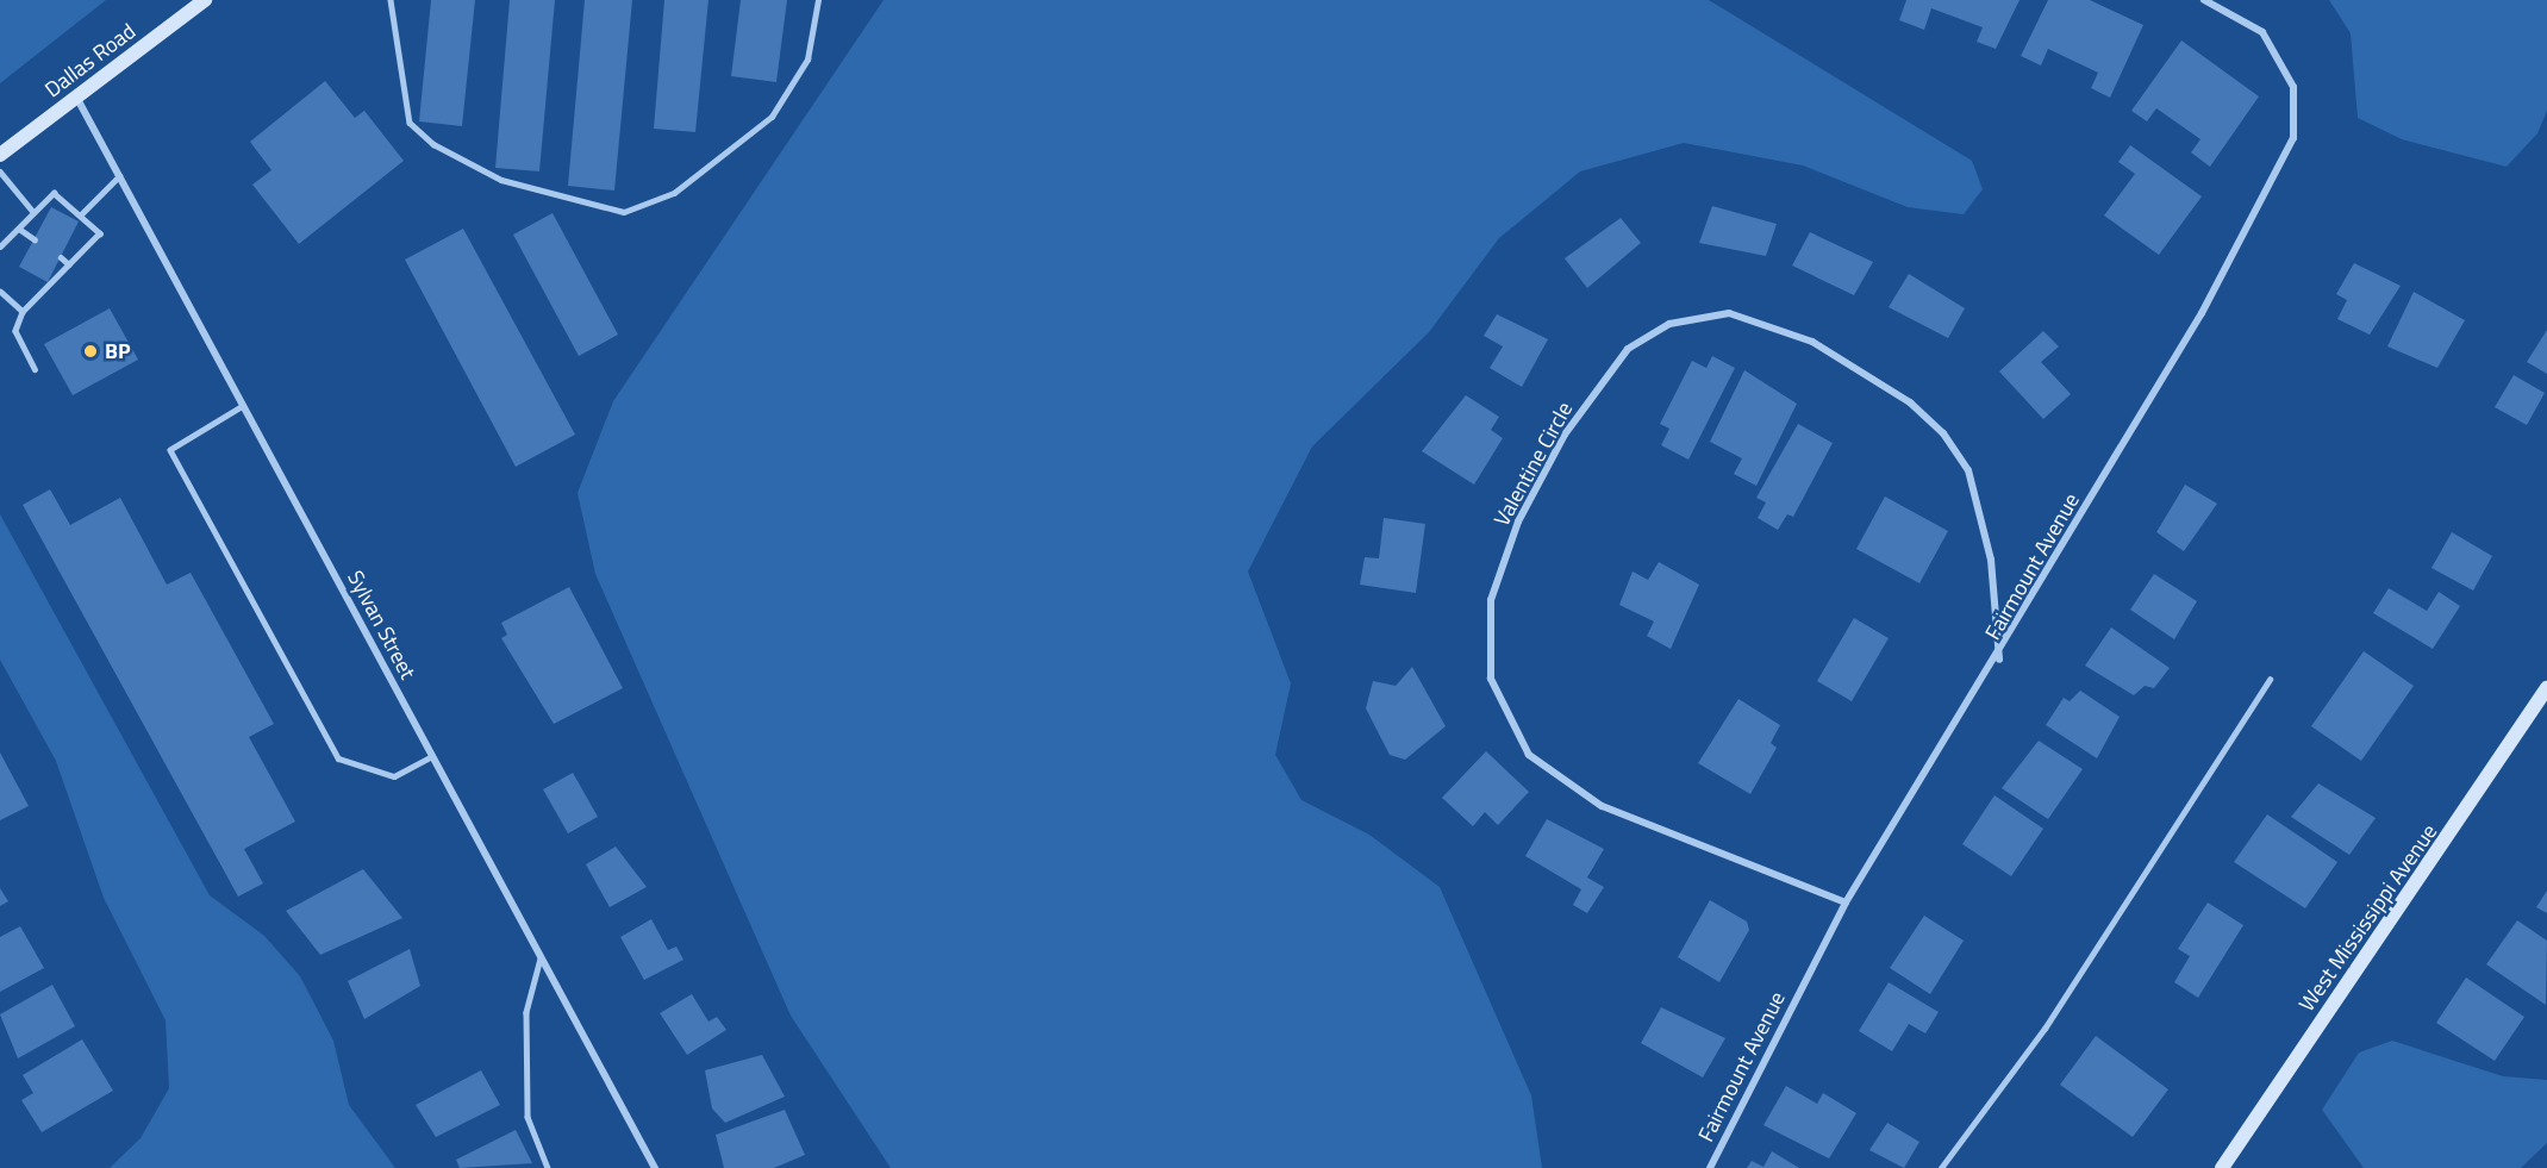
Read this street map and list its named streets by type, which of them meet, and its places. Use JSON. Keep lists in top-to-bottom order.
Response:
{
  "streets": {
    "street": [
      "Dallas Road",
      "Valentine Circle",
      "Fairmount Avenue",
      "Sylvan Street",
      "West Mississippi Avenue"
    ]
  },
  "crossings": [
    ["Dallas Road", "Sylvan Street"],
    ["Valentine Circle", "Fairmount Avenue"]
  ],
  "places": ["BP"]
}
